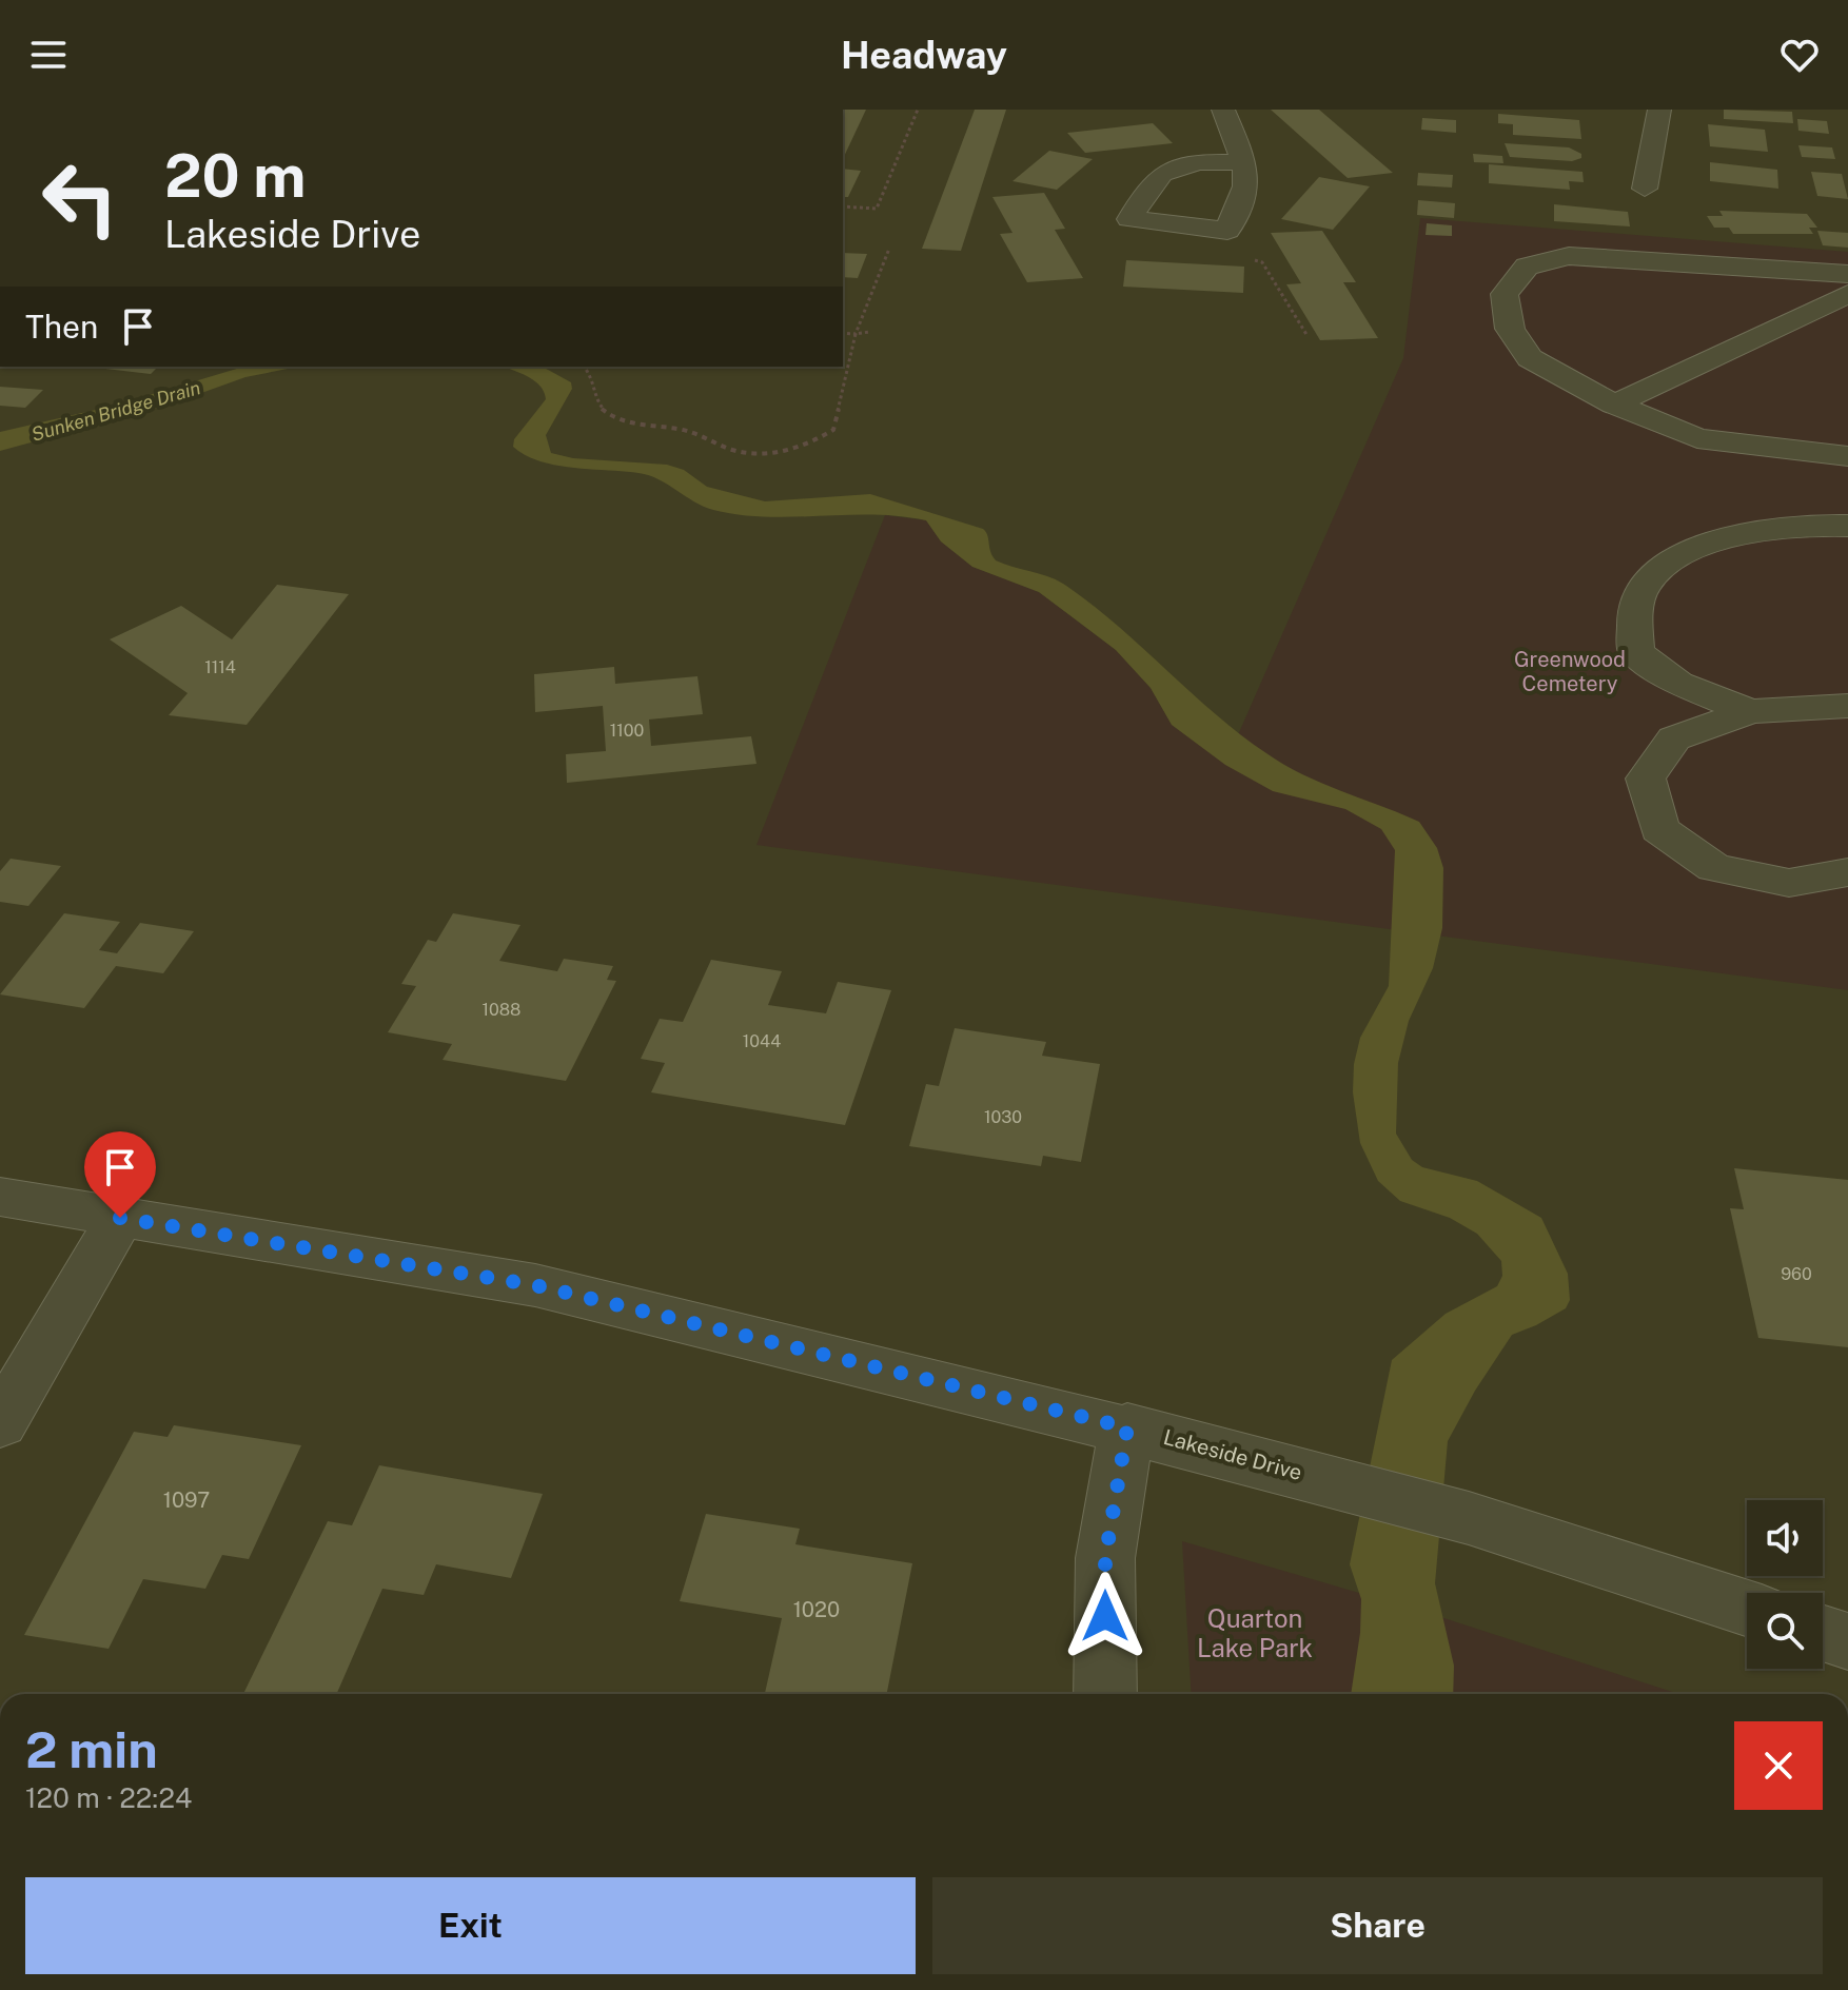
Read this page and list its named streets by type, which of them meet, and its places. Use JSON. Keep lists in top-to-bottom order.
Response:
{
  "streets": {
    "street": ["Lakeside Drive"]
  },
  "water": ["Sunken Bridge Drain"],
  "parks": ["Greenwood Cemetery", "Quarton Lake Park"],
  "house_numbers": [
    "1114",
    "1100",
    "1088",
    "1044",
    "1030",
    "960",
    "1097",
    "1020"
  ],
  "page": {
    "header": "Headway",
    "turn": ["20 m", "Lakeside Drive"],
    "then": "Then",
    "heading": ["2 min", "120 m · 22:24"],
    "buttons": ["Exit", "Share"]
  }
}
